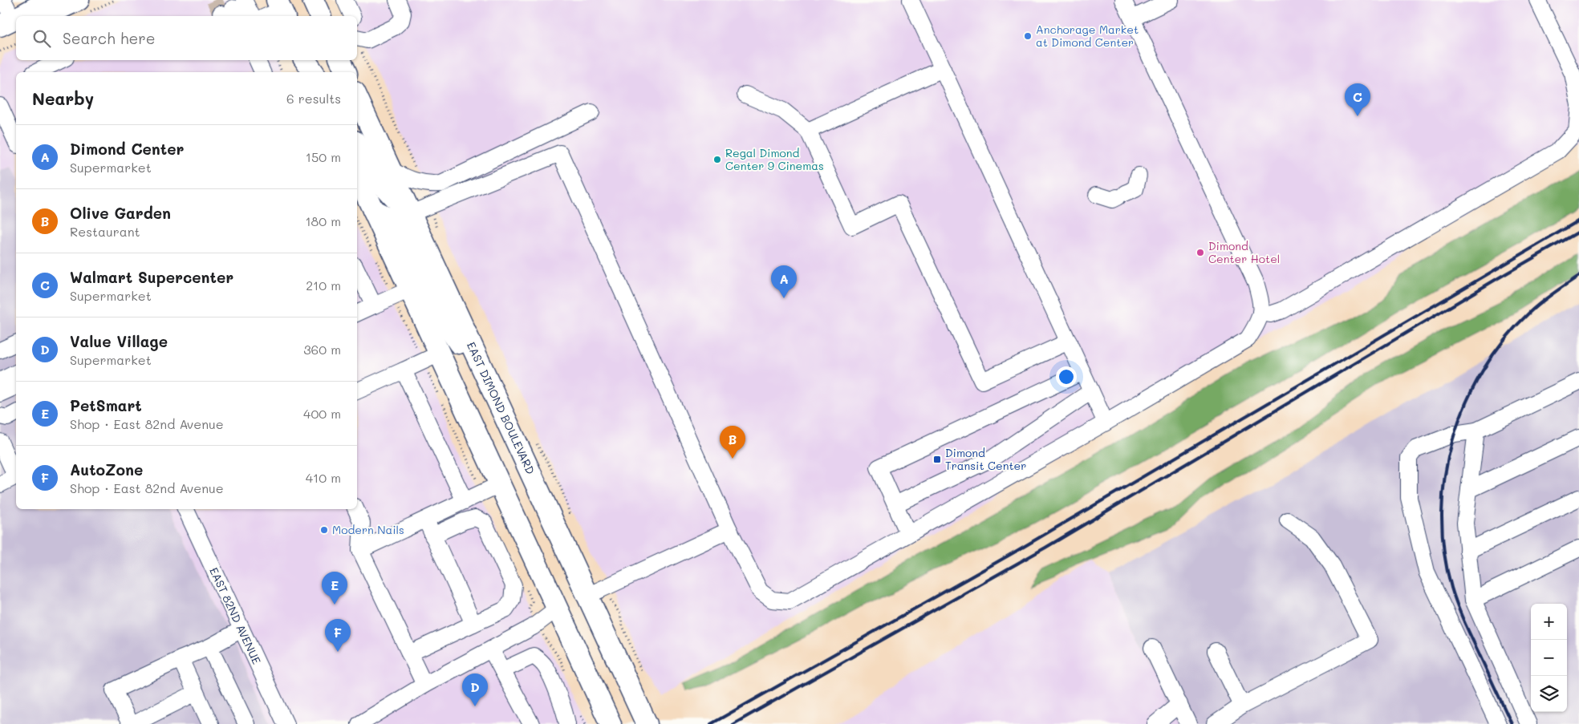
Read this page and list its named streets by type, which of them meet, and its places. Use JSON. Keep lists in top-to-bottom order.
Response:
{
  "streets": {
    "main road": ["EAST DIMOND BOULEVARD"],
    "street": ["EAST 82ND AVENUE"]
  },
  "places": {
    "other": [
      "Anchorage Market at Dimond Center",
      "Regal Dimond Center 9 Cinemas",
      "Dimond Center Hotel",
      "Modern Nails"
    ],
    "transit": ["Dimond Transit Center"]
  },
  "page": {
    "search": "Search here",
    "heading": ["Nearby", "6 results"],
    "pins": [
      "C",
      "A",
      "B",
      "E",
      "F",
      "D"
    ],
    "list": [
      {
        "mark": "A",
        "name": "Dimond Center",
        "note": "Supermarket",
        "value": "150 m"
      },
      {
        "mark": "B",
        "name": "Olive Garden",
        "note": "Restaurant",
        "value": "180 m"
      },
      {
        "mark": "C",
        "name": "Walmart Supercenter",
        "note": "Supermarket",
        "value": "210 m"
      },
      {
        "mark": "D",
        "name": "Value Village",
        "note": "Supermarket",
        "value": "360 m"
      },
      {
        "mark": "E",
        "name": "PetSmart",
        "note": "Shop · East 82nd Avenue",
        "value": "400 m"
      },
      {
        "mark": "F",
        "name": "AutoZone",
        "note": "Shop · East 82nd Avenue",
        "value": "410 m"
      }
    ],
    "map_buttons": ["+", "−"]
  }
}
